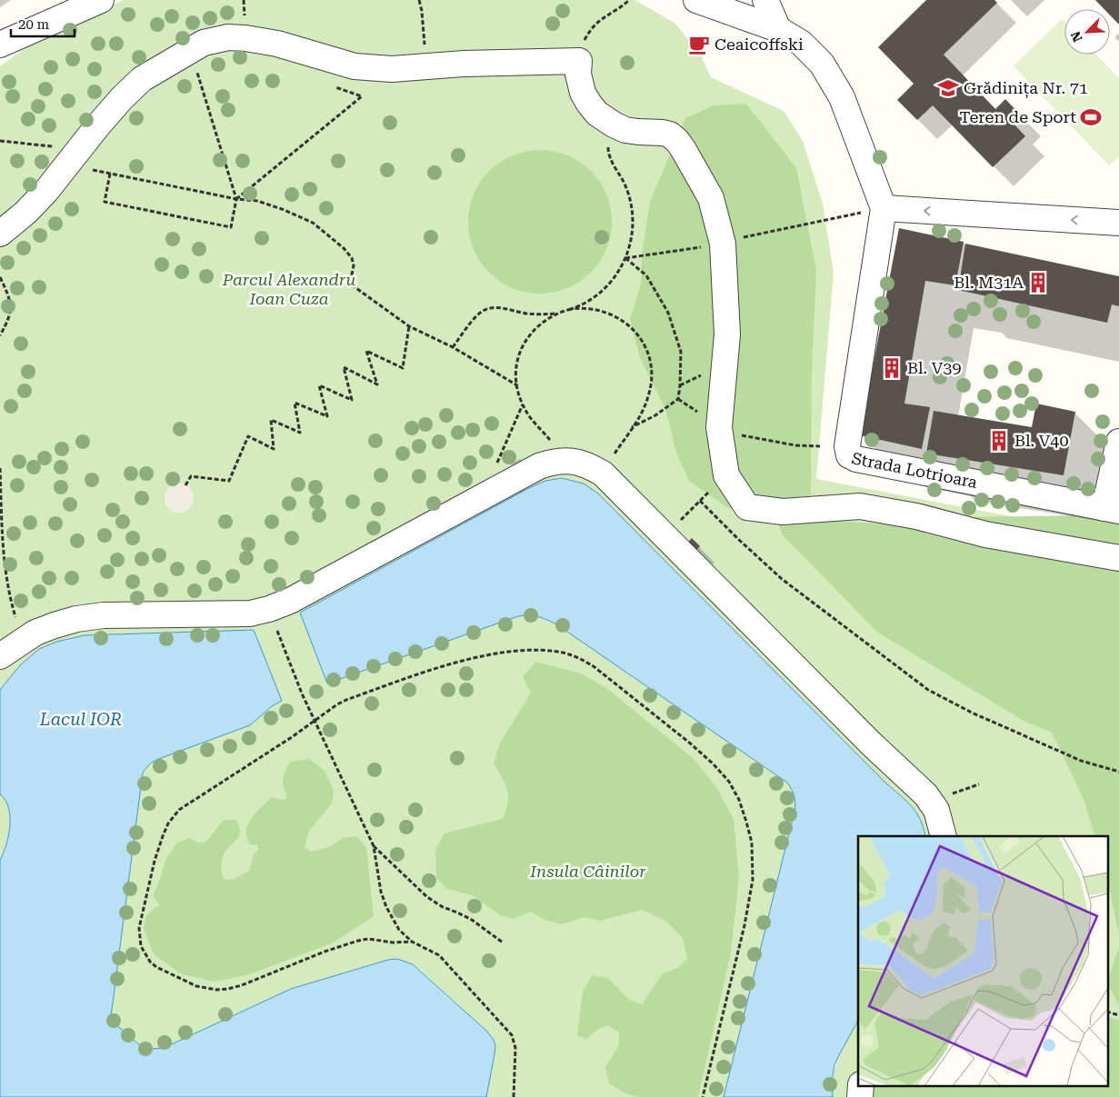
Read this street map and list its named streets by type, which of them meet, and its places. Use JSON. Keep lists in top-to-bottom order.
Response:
{
  "streets": {
    "street": ["Strada Lotrioara"]
  },
  "water": ["Lacul IOR"],
  "parks": ["Parcul Alexandru Ioan Cuza", "Insula Câinilor"],
  "places": {
    "cafe": ["Ceaicoffski"],
    "school or university": ["Grădinița Nr. 71"],
    "sports": ["Teren de Sport"],
    "building": ["Bl. M31A", "Bl. V39", "Bl. V40"]
  },
  "scale_bar": "20 m",
  "north": "bottom left"
}
